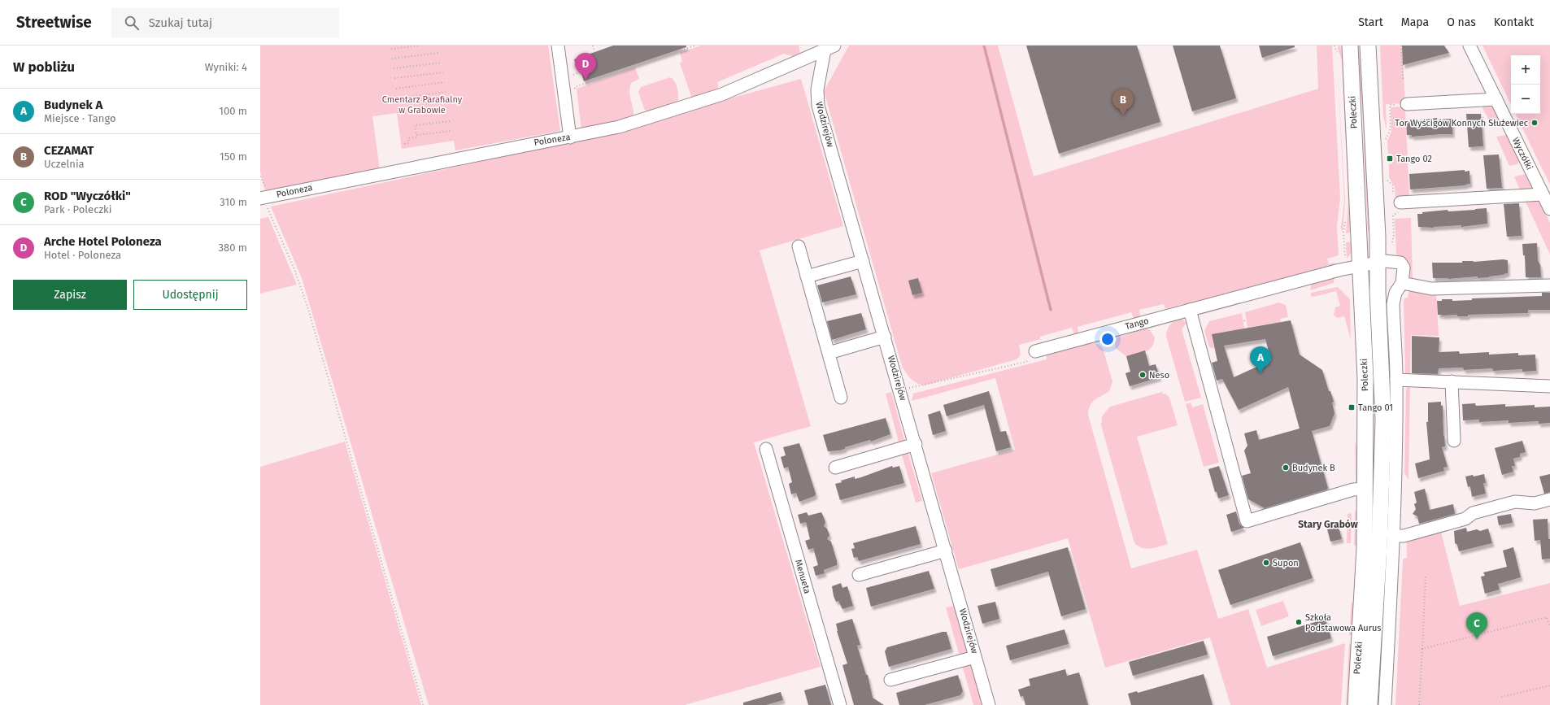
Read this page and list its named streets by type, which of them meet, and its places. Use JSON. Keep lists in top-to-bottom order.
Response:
{
  "streets": {
    "main road": ["Poleczki"],
    "street": [
      "Wodzirejów",
      "Poloneza",
      "Wyczółki",
      "Tango",
      "Menueta"
    ]
  },
  "crossings": [
    ["Poleczki", "Tango"],
    ["Wodzirejów", "Poloneza"]
  ],
  "districts": ["Stary Grabów"],
  "parks": ["Cmentarz Parafialny w Grabowie"],
  "places": {
    "other": [
      "Tor Wyścigów Konnych Służewiec",
      "Neso",
      "Budynek B",
      "Supon",
      "Szkoła Podstawowa Aurus"
    ],
    "transit": ["Tango 02", "Tango 01"]
  },
  "page": {
    "header": "Streetwise",
    "search": "Szukaj tutaj",
    "nav": [
      "Start",
      "Mapa",
      "O nas",
      "Kontakt"
    ],
    "heading": ["W pobliżu", "Wyniki: 4"],
    "pins": [
      "D",
      "B",
      "A",
      "C"
    ],
    "map_buttons": ["+", "−"],
    "list": [
      {
        "mark": "A",
        "name": "Budynek A",
        "note": "Miejsce · Tango",
        "value": "100 m"
      },
      {
        "mark": "B",
        "name": "CEZAMAT",
        "note": "Uczelnia",
        "value": "150 m"
      },
      {
        "mark": "C",
        "name": "ROD \"Wyczółki\"",
        "note": "Park · Poleczki",
        "value": "310 m"
      },
      {
        "mark": "D",
        "name": "Arche Hotel Poloneza",
        "note": "Hotel · Poloneza",
        "value": "380 m"
      }
    ],
    "buttons": ["Zapisz", "Udostępnij"]
  }
}
